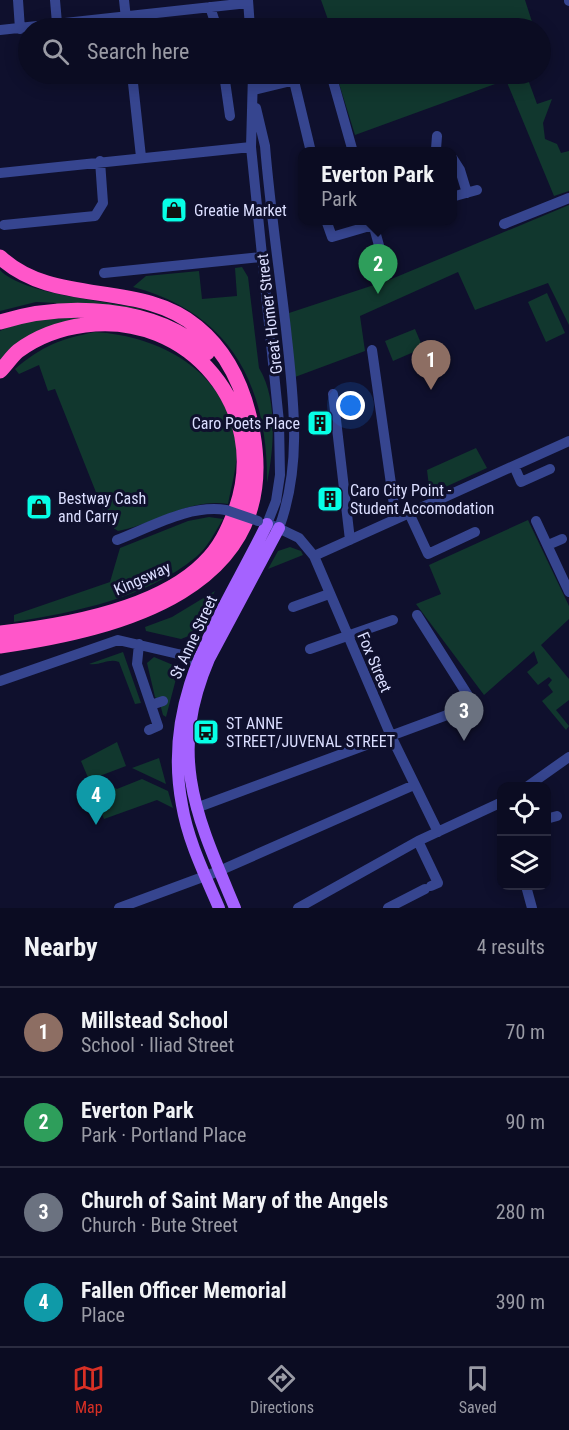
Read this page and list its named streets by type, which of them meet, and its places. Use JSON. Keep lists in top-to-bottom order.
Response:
{
  "streets": {
    "highway": ["Kingsway"],
    "main road": ["St Anne Street"],
    "street": ["Great Homer Street", "Fox Street"]
  },
  "crossings": [
    ["Great Homer Street", "St Anne Street"],
    ["Great Homer Street", "Fox Street"],
    ["St Anne Street", "Fox Street"]
  ],
  "places": {
    "shop": ["Greatie Market", "Bestway Cash and Carry"],
    "building": ["Caro Poets Place", "Caro City Point - Student Accomodation"],
    "bus stop": ["ST ANNE STREET/JUVENAL STREET"]
  },
  "page": {
    "search": "Search here",
    "popup": ["Everton Park", "Park"],
    "pins": [
      "2",
      "1",
      "3",
      "4"
    ],
    "heading": ["Nearby", "4 results"],
    "list": [
      {
        "mark": "1",
        "name": "Millstead School",
        "note": "School · Iliad Street",
        "value": "70 m"
      },
      {
        "mark": "2",
        "name": "Everton Park",
        "note": "Park · Portland Place",
        "value": "90 m"
      },
      {
        "mark": "3",
        "name": "Church of Saint Mary of the Angels",
        "note": "Church · Bute Street",
        "value": "280 m"
      },
      {
        "mark": "4",
        "name": "Fallen Officer Memorial",
        "note": "Place",
        "value": "390 m"
      }
    ],
    "nav": ["Map", "Directions", "Saved"]
  }
}
